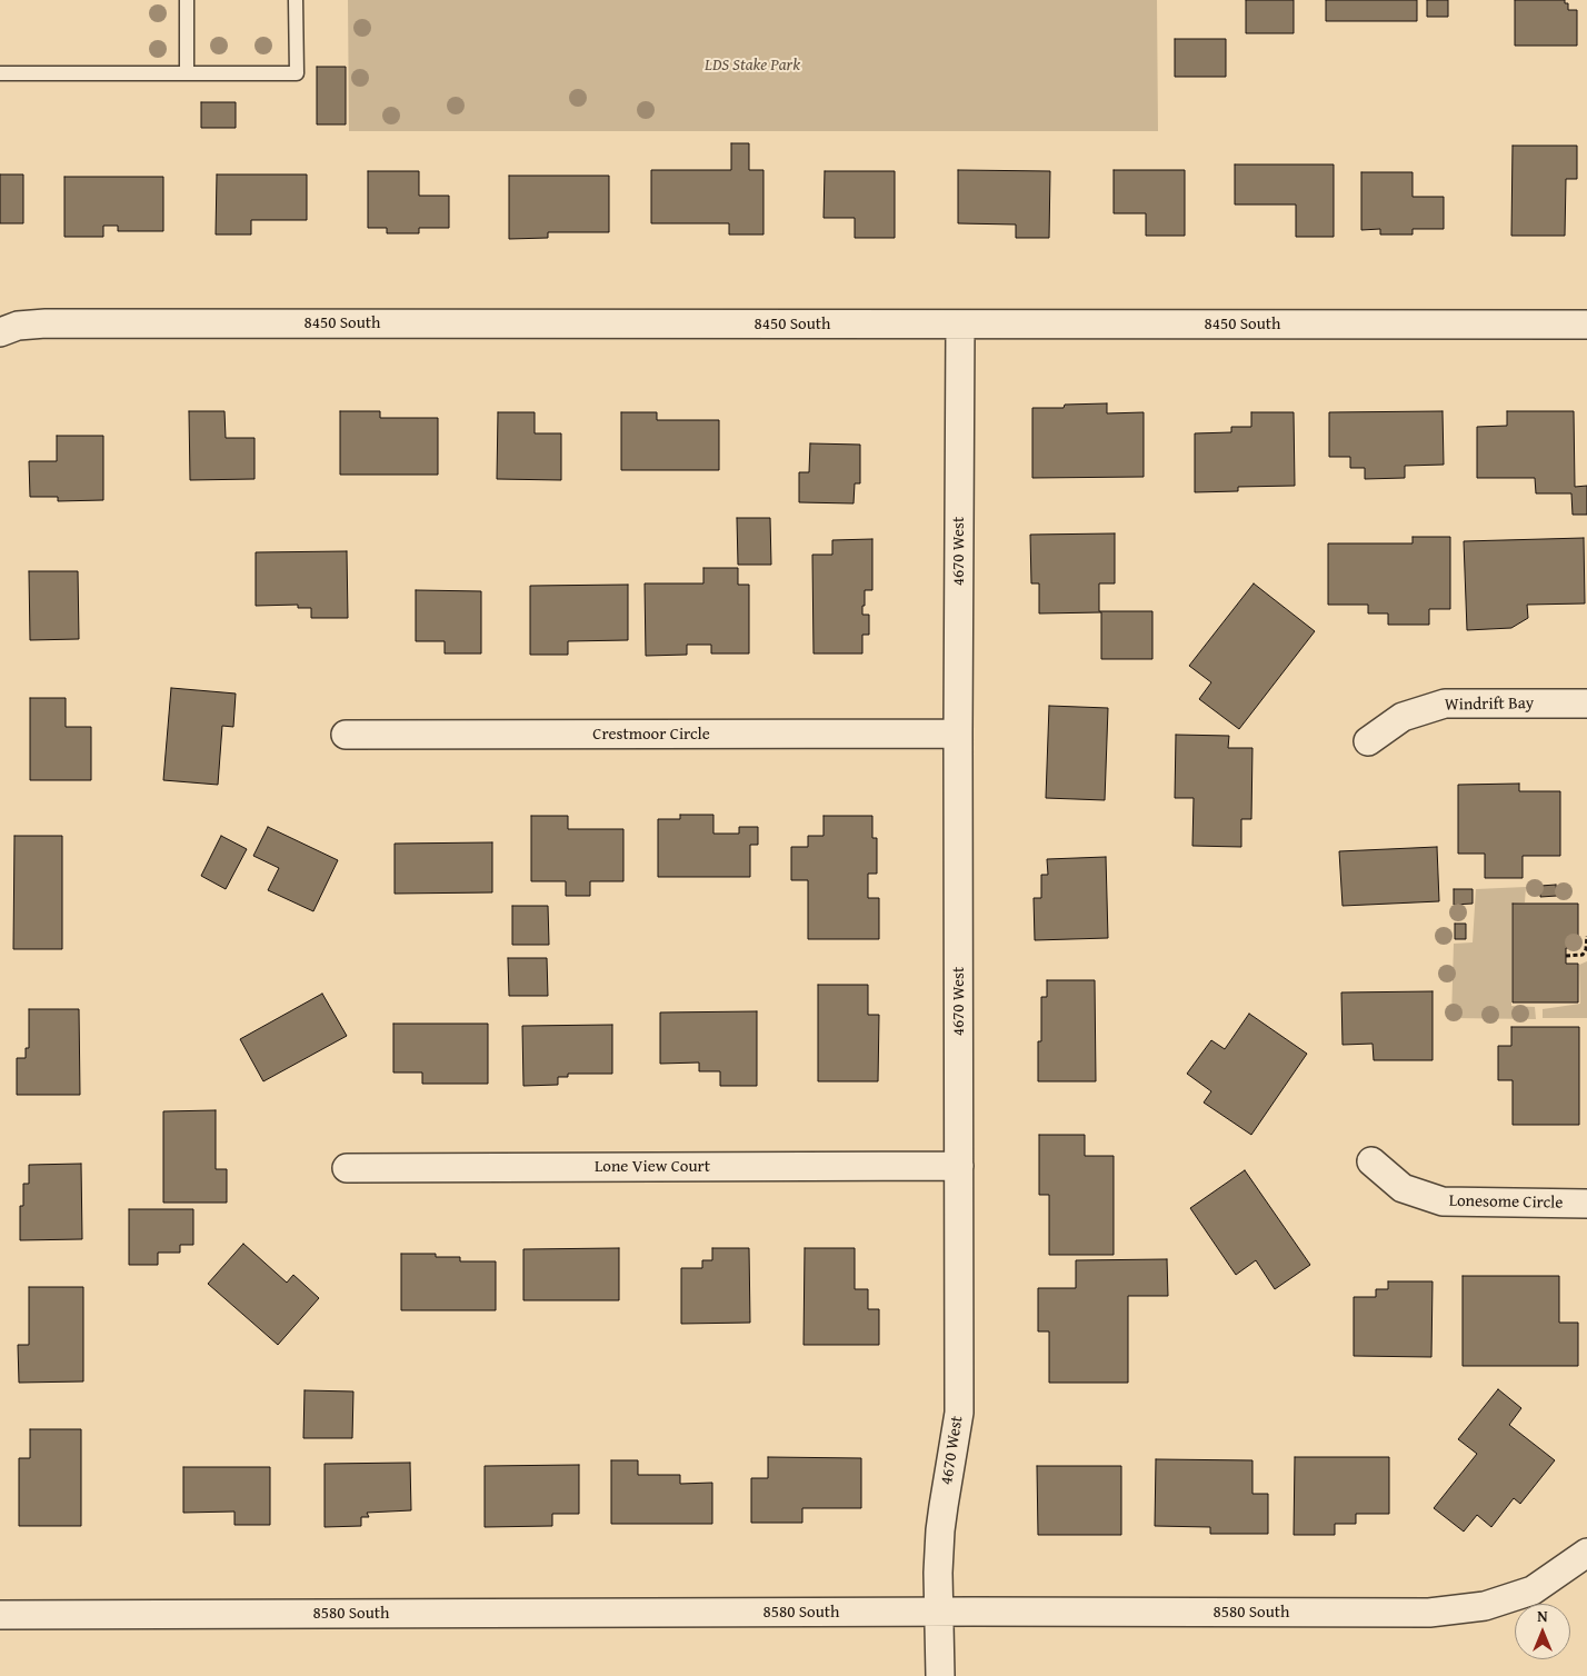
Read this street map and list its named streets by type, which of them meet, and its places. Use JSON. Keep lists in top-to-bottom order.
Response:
{
  "streets": {
    "street": [
      "8450 South",
      "4670 West",
      "Windrift Bay",
      "Crestmoor Circle",
      "Lone View Court",
      "Lonesome Circle",
      "8580 South"
    ]
  },
  "crossings": [
    ["8450 South", "4670 West"],
    ["4670 West", "Crestmoor Circle"],
    ["4670 West", "Lone View Court"],
    ["4670 West", "8580 South"]
  ],
  "parks": ["LDS Stake Park"],
  "north": "top"
}
